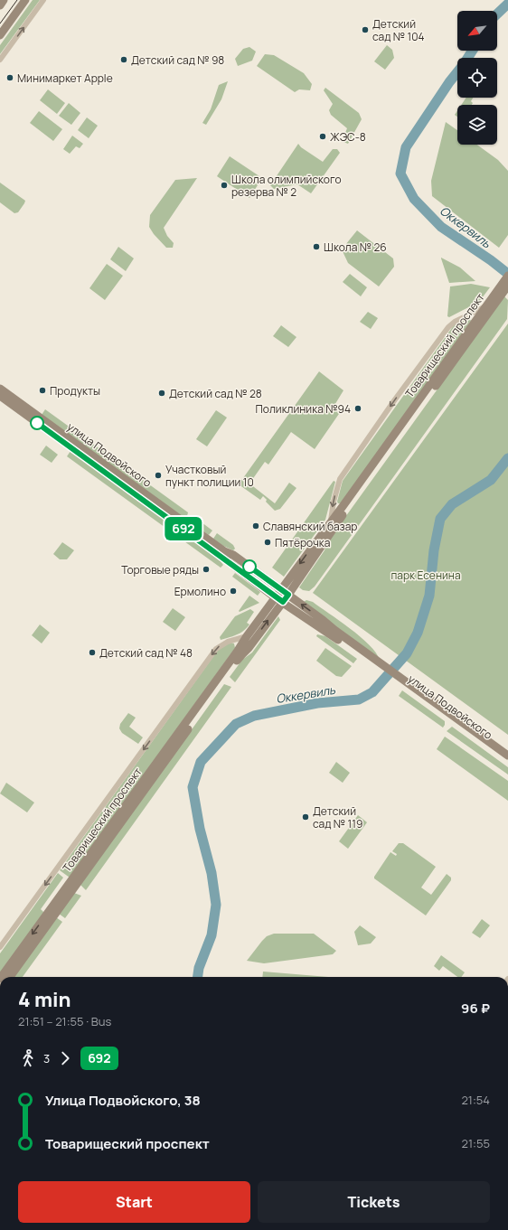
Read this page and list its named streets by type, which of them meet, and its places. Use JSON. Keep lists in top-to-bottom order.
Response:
{
  "streets": {
    "street": ["Товарищеский проспект", "улица Подвойского"]
  },
  "crossings": [
    ["Товарищеский проспект", "улица Подвойского"]
  ],
  "water": ["Оккервиль"],
  "parks": ["парк Есенина"],
  "places": [
    "Детский сад № 104",
    "Детский сад № 98",
    "Минимаркет Apple",
    "ЖЭС-8",
    "Школа олимпийского резерва № 2",
    "Школа № 26",
    "Продукты",
    "Детский сад № 28",
    "Поликлиника №94",
    "Участковый пункт полиции 10",
    "Славянский базар",
    "Пятёрочка",
    "Торговые ряды",
    "Ермолино",
    "Детский сад № 48",
    "Детский сад № 119"
  ],
  "lines": ["bus line 692"],
  "north": "bottom left",
  "page": {
    "on_map": "692",
    "heading": ["4 min", "21:51 – 21:55 · Bus", "96 ₽"],
    "legs": ["3", "692"],
    "list": [
      {
        "name": "Улица Подвойского, 38",
        "value": "21:54"
      },
      {
        "name": "Товарищеский проспект",
        "value": "21:55"
      }
    ],
    "buttons": ["Start", "Tickets"]
  }
}
